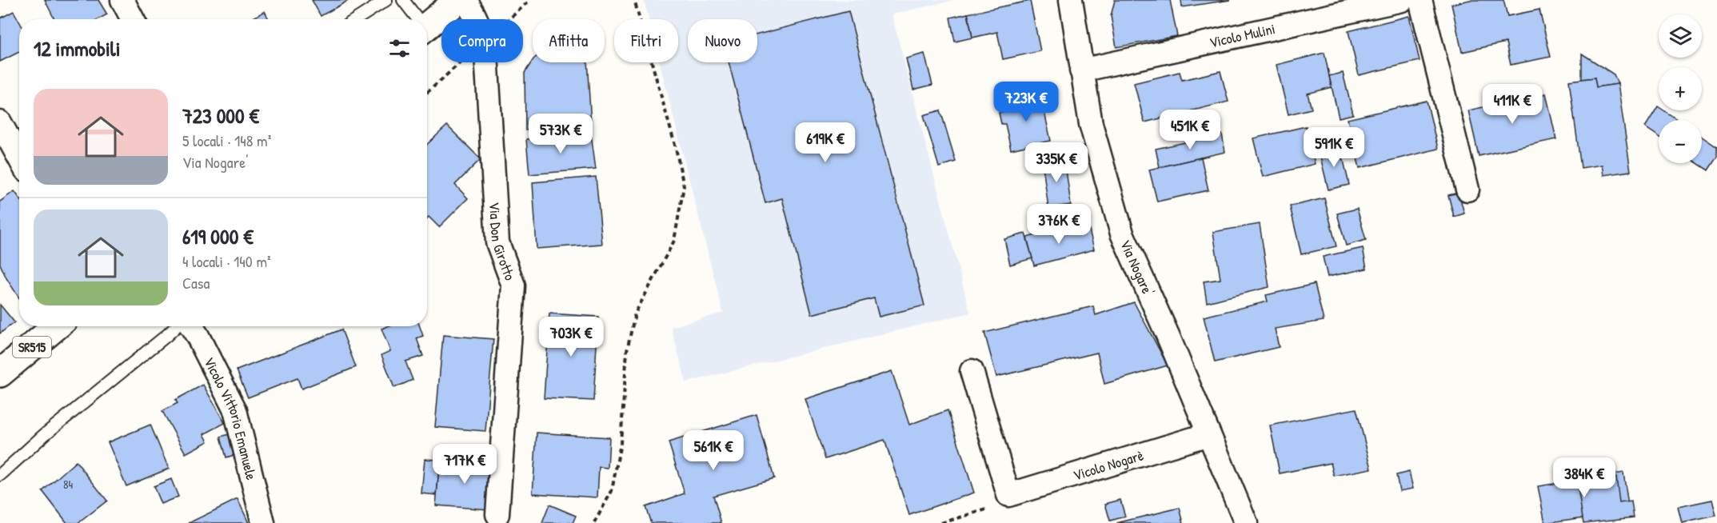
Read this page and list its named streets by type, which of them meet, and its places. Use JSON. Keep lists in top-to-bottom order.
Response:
{
  "streets": {
    "main road": ["SR515"],
    "street": [
      "Vicolo Mulini",
      "Via Don Girotto",
      "Via Nogare'",
      "Vicolo Vittorio Emanuele",
      "Vicolo Nogarè"
    ]
  },
  "crossings": [
    ["Vicolo Mulini", "Via Nogare'"],
    ["Via Nogare'", "Vicolo Nogarè"]
  ],
  "house_numbers": ["84"],
  "page": {
    "map_buttons": ["+", "−"],
    "chip": [
      "Compra",
      "Affitta",
      "Filtri",
      "Nuovo"
    ],
    "heading": "12 immobili",
    "list": [
      {
        "name": "723 000 €",
        "note": "5 locali · 148 m² · Via Nogare'"
      },
      {
        "name": "619 000 €",
        "note": "4 locali · 140 m² · Casa"
      }
    ],
    "price": [
      "723K €",
      "411K €",
      "451K €",
      "573K €",
      "619K €",
      "591K €",
      "335K €",
      "376K €",
      "703K €",
      "561K €",
      "717K €",
      "384K €"
    ]
  }
}
